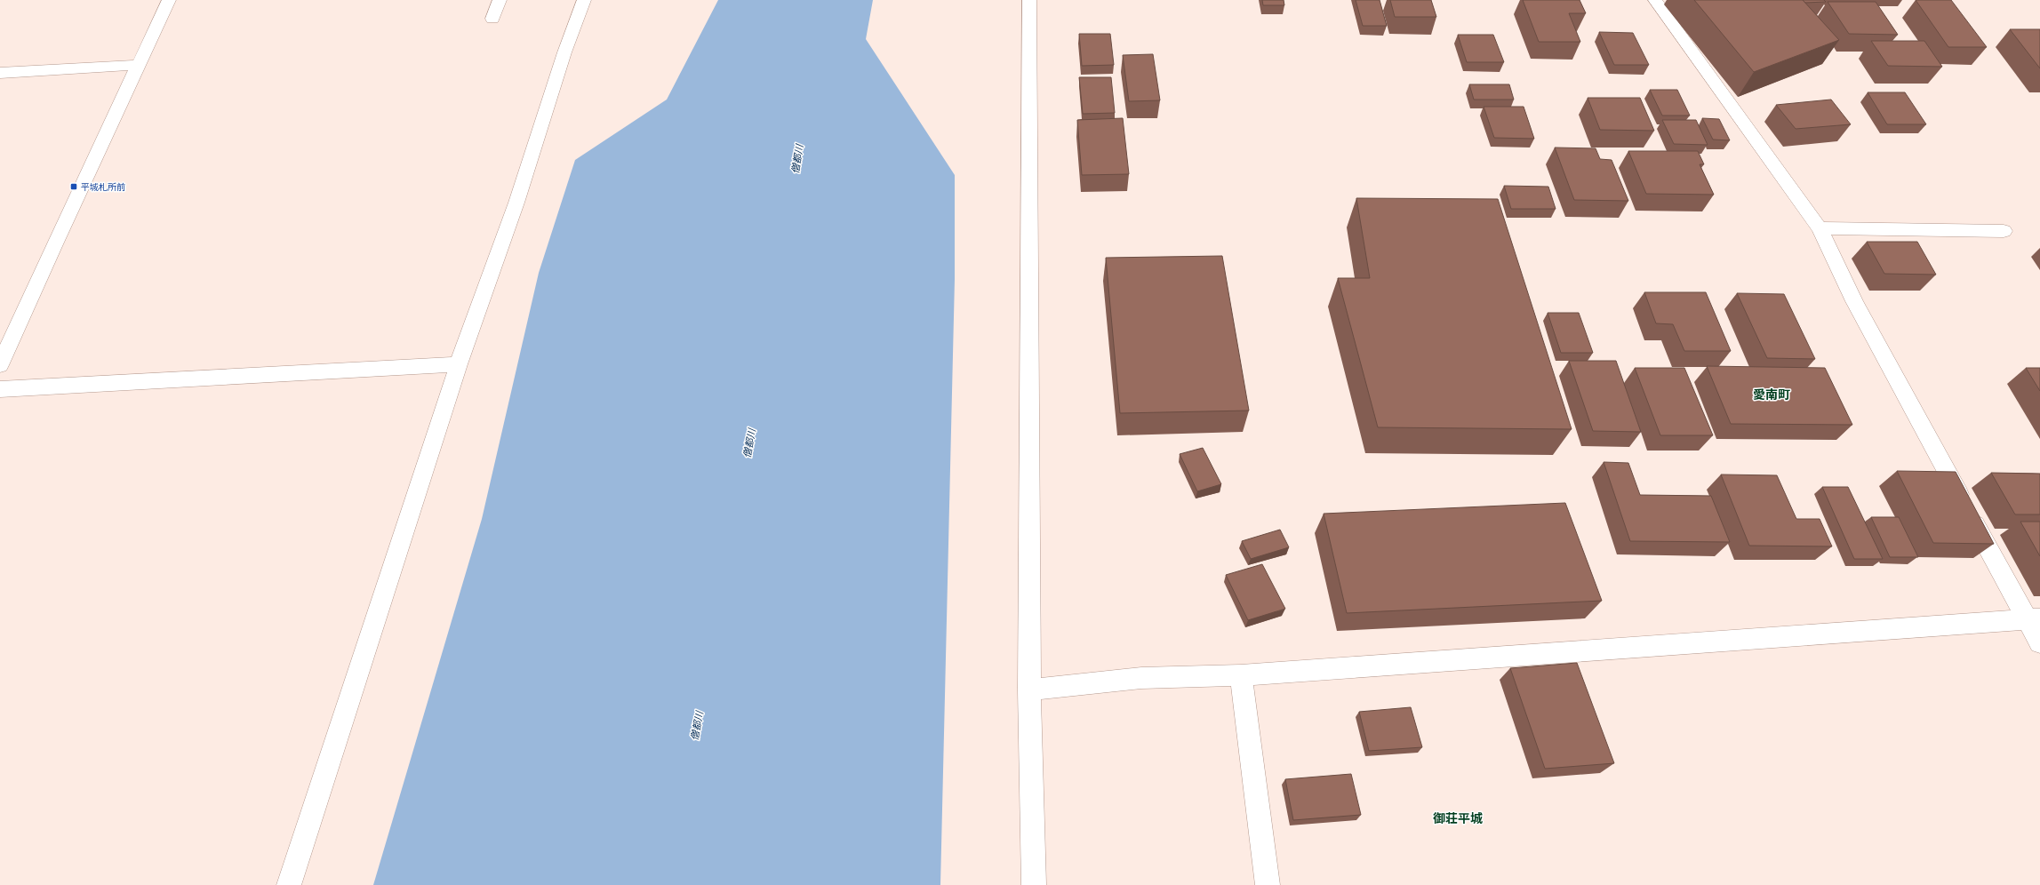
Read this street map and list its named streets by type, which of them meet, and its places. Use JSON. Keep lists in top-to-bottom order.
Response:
{
  "districts": ["愛南町", "御荘平城"],
  "water": ["僧都川"],
  "places": {
    "transit": ["平城札所前"]
  }
}
